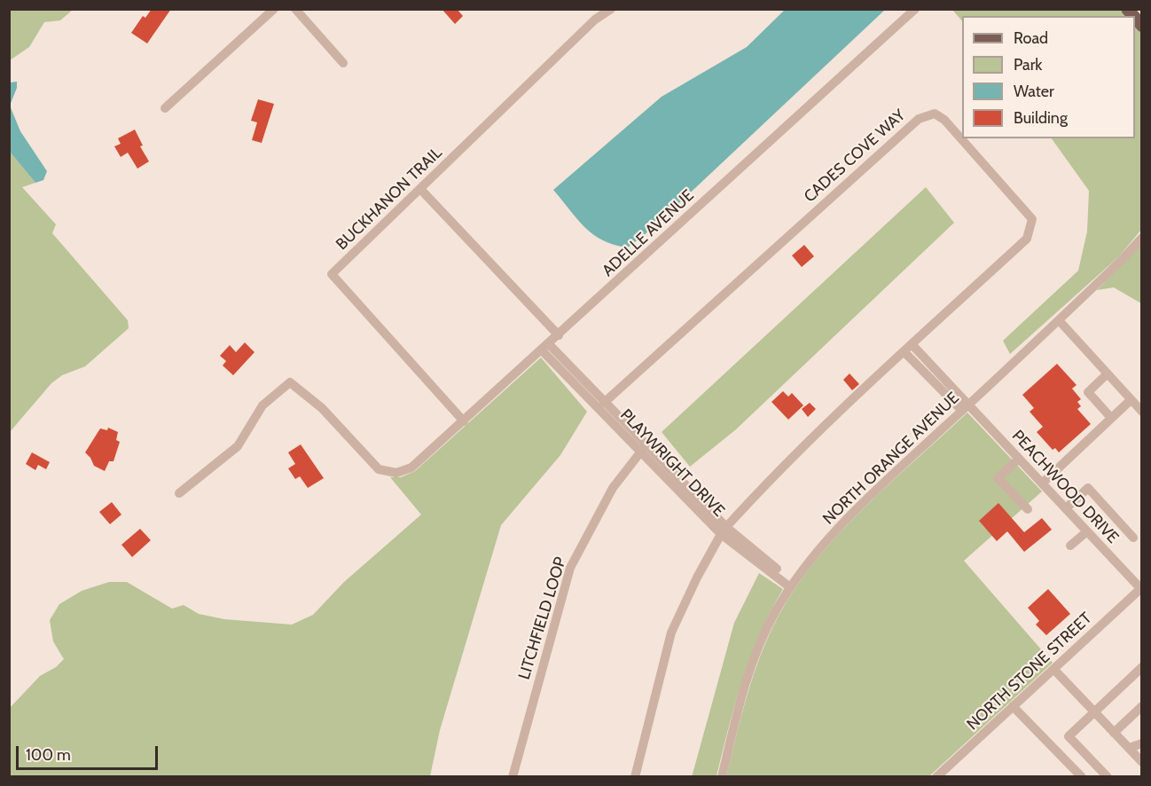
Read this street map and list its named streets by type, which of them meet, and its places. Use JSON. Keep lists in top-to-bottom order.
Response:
{
  "streets": {
    "street": [
      "CADES COVE WAY",
      "BUCKHANON TRAIL",
      "ADELLE AVENUE",
      "NORTH ORANGE AVENUE",
      "PLAYWRIGHT DRIVE",
      "PEACHWOOD DRIVE",
      "LITCHFIELD LOOP",
      "NORTH STONE STREET"
    ]
  },
  "crossings": [
    ["CADES COVE WAY", "PLAYWRIGHT DRIVE"],
    ["BUCKHANON TRAIL", "ADELLE AVENUE"],
    ["ADELLE AVENUE", "PLAYWRIGHT DRIVE"],
    ["NORTH ORANGE AVENUE", "PLAYWRIGHT DRIVE"],
    ["NORTH ORANGE AVENUE", "PEACHWOOD DRIVE"],
    ["PLAYWRIGHT DRIVE", "LITCHFIELD LOOP"],
    ["PEACHWOOD DRIVE", "NORTH STONE STREET"]
  ],
  "legend": [
    "Road",
    "Park",
    "Water",
    "Building"
  ],
  "scale_bar": "100 m"
}
